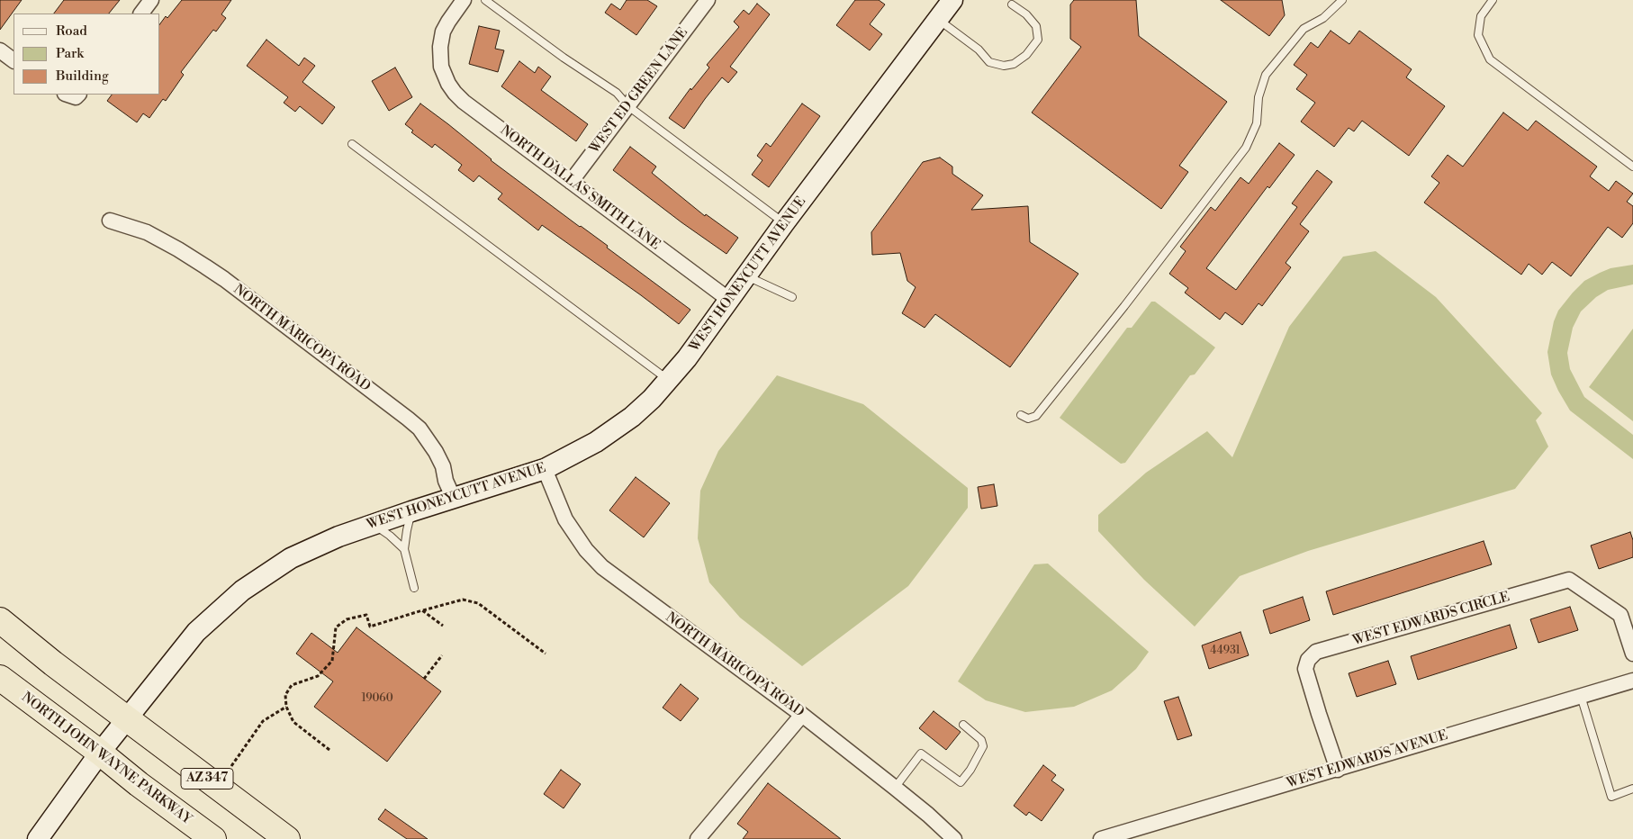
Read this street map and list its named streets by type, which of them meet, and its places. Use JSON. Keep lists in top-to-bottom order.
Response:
{
  "streets": {
    "highway": ["NORTH JOHN WAYNE PARKWAY", "AZ 347"],
    "street": [
      "WEST ED GREEN LANE",
      "NORTH DALLAS SMITH LANE",
      "WEST HONEYCUTT AVENUE",
      "NORTH MARICOPA ROAD",
      "WEST EDWARDS CIRCLE",
      "WEST EDWARDS AVENUE"
    ]
  },
  "crossings": [
    ["WEST ED GREEN LANE", "NORTH DALLAS SMITH LANE"],
    ["NORTH DALLAS SMITH LANE", "WEST HONEYCUTT AVENUE"],
    ["WEST HONEYCUTT AVENUE", "NORTH MARICOPA ROAD"],
    ["WEST HONEYCUTT AVENUE", "NORTH JOHN WAYNE PARKWAY"],
    ["WEST HONEYCUTT AVENUE", "AZ 347"],
    ["WEST EDWARDS CIRCLE", "WEST EDWARDS AVENUE"]
  ],
  "house_numbers": ["44931", "19060"],
  "legend": ["Road", "Park", "Building"]
}
